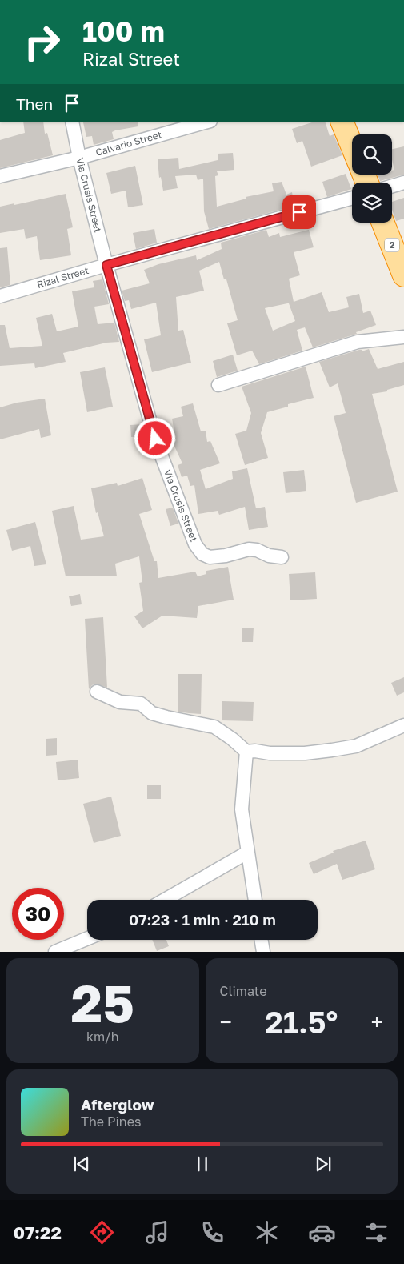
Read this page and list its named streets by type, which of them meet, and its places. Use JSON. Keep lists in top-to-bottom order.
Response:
{
  "streets": {
    "highway": ["2"],
    "street": ["Calvario Street", "Via Crusis Street", "Rizal Street"]
  },
  "crossings": [
    ["Calvario Street", "Via Crusis Street"],
    ["Via Crusis Street", "Rizal Street"]
  ],
  "page": {
    "turn": ["100 m", "Rizal Street"],
    "then": "Then",
    "limit": "30",
    "trip": "07:23 · 1 min · 210 m",
    "tile": [
      ["25", "km/h"],
      "Climate"
    ],
    "heat": ["−", "21.5°", "+"],
    "song": ["Afterglow", "The Pines"],
    "tabs": "07:22"
  }
}
